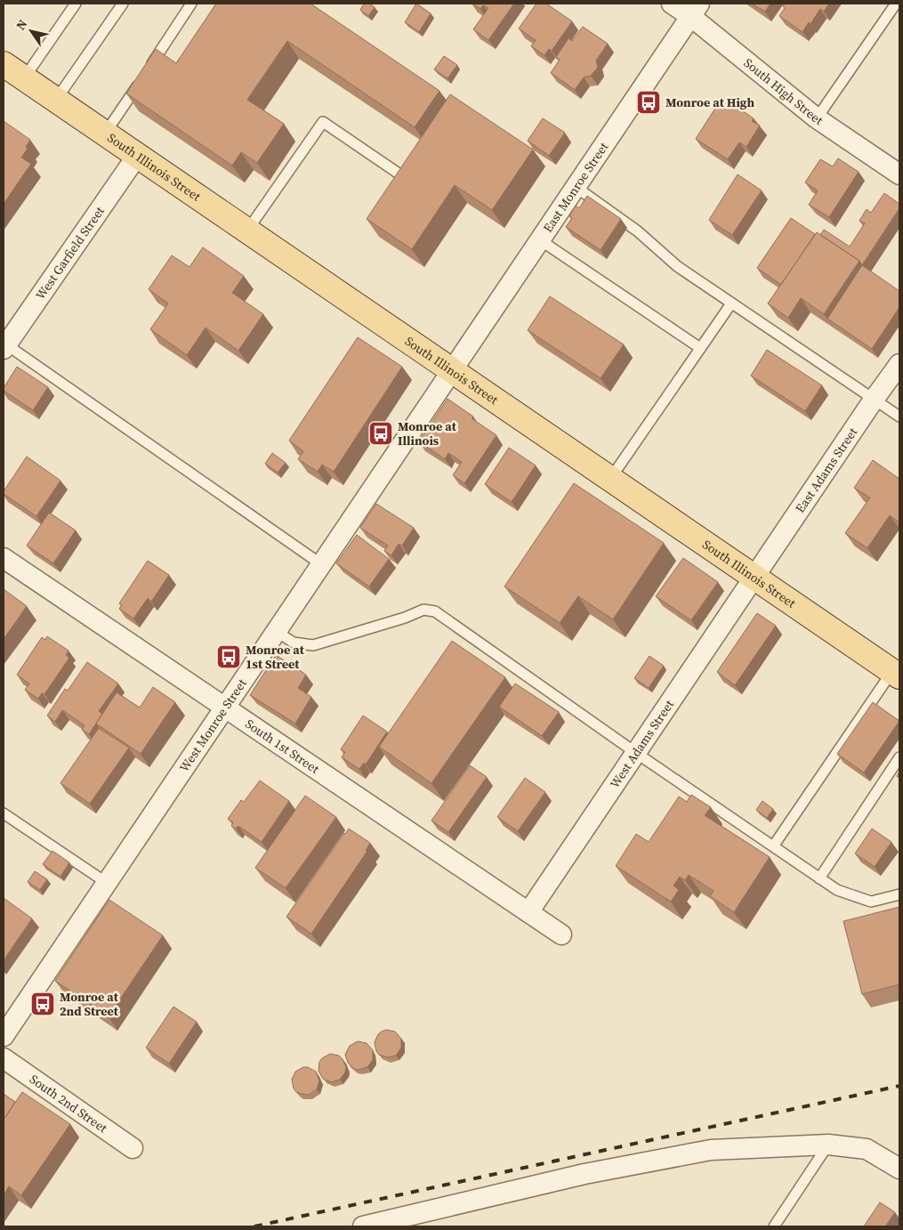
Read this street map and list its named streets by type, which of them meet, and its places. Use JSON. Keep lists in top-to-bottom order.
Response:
{
  "streets": {
    "main road": ["South Illinois Street"],
    "street": [
      "South High Street",
      "East Monroe Street",
      "West Garfield Street",
      "East Adams Street",
      "West Monroe Street",
      "West Adams Street",
      "South 1st Street",
      "South 2nd Street"
    ]
  },
  "crossings": [
    ["South High Street", "East Monroe Street"],
    ["South Illinois Street", "East Monroe Street"],
    ["South Illinois Street", "West Garfield Street"],
    ["South Illinois Street", "East Adams Street"],
    ["South Illinois Street", "West Monroe Street"],
    ["South Illinois Street", "West Adams Street"],
    ["East Monroe Street", "West Monroe Street"],
    ["East Adams Street", "West Adams Street"],
    ["West Monroe Street", "South 1st Street"],
    ["West Adams Street", "South 1st Street"]
  ],
  "places": {
    "bus stop": [
      "Monroe at High",
      "Monroe at Illinois",
      "Monroe at 1st Street",
      "Monroe at 2nd Street"
    ]
  },
  "north": "top left"
}
